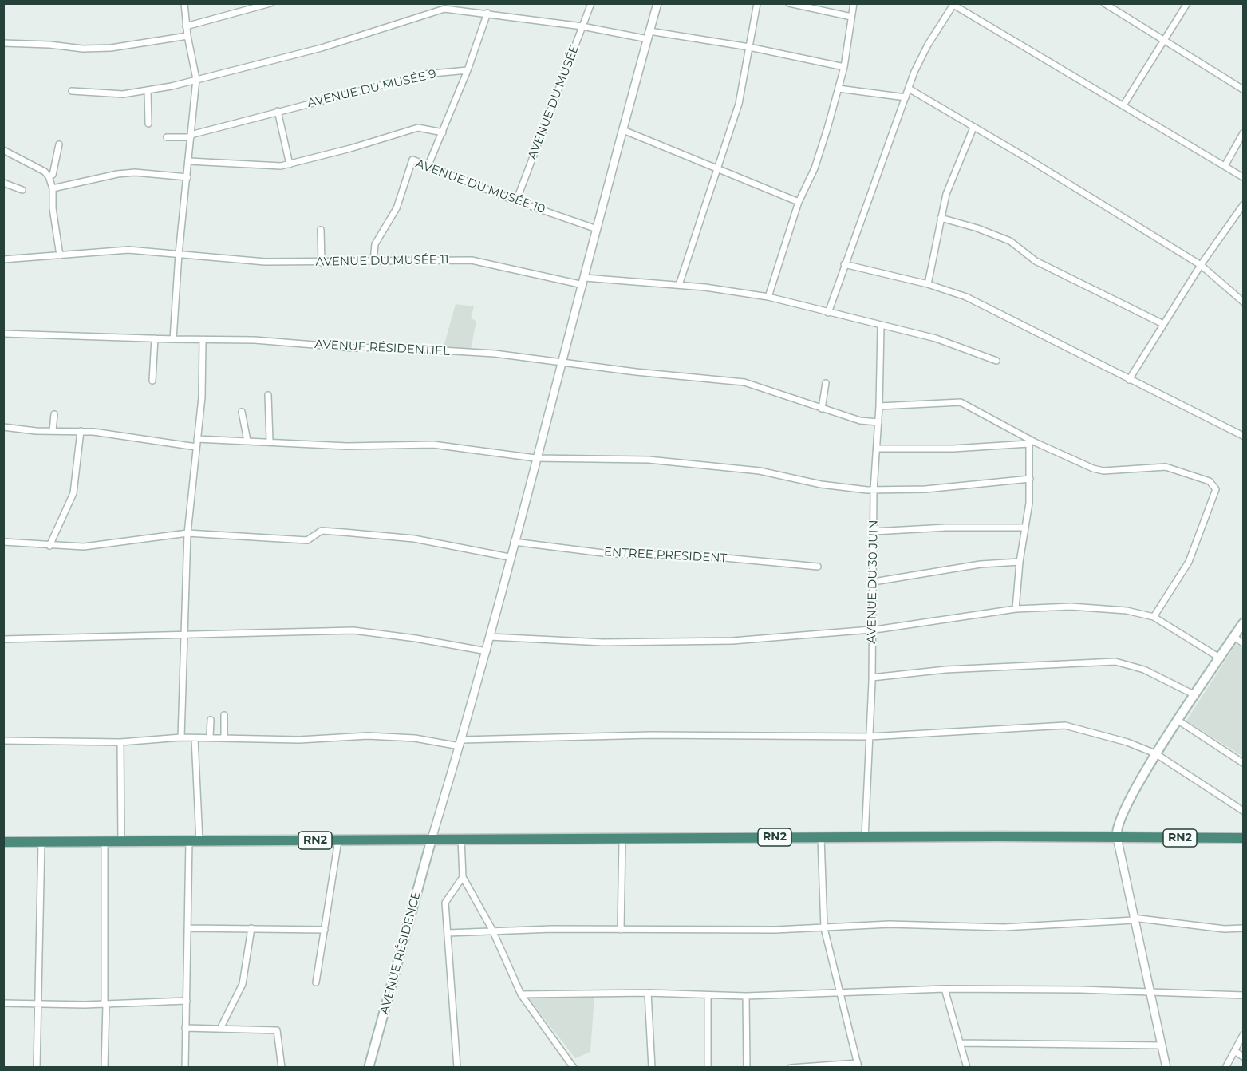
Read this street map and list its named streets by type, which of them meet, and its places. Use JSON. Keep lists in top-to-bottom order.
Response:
{
  "streets": {
    "highway": ["RN2"],
    "main road": ["AVENUE RÉSIDENCE"],
    "street": [
      "AVENUE DU MUSÉE 9",
      "AVENUE DU MUSÉE",
      "AVENUE DU MUSÉE 10",
      "AVENUE DU MUSÉE 11",
      "AVENUE RÉSIDENTIEL",
      "ENTREE PRESIDENT",
      "AVENUE DU 30 JUIN"
    ]
  },
  "crossings": [
    ["AVENUE DU MUSÉE", "AVENUE DU MUSÉE 10"],
    ["AVENUE DU MUSÉE 10", "AVENUE DU MUSÉE 11"],
    ["AVENUE DU MUSÉE 11", "AVENUE DU 30 JUIN"],
    ["AVENUE RÉSIDENTIEL", "AVENUE DU 30 JUIN"],
    ["AVENUE DU 30 JUIN", "RN2"],
    ["RN2", "AVENUE RÉSIDENCE"]
  ]
}
